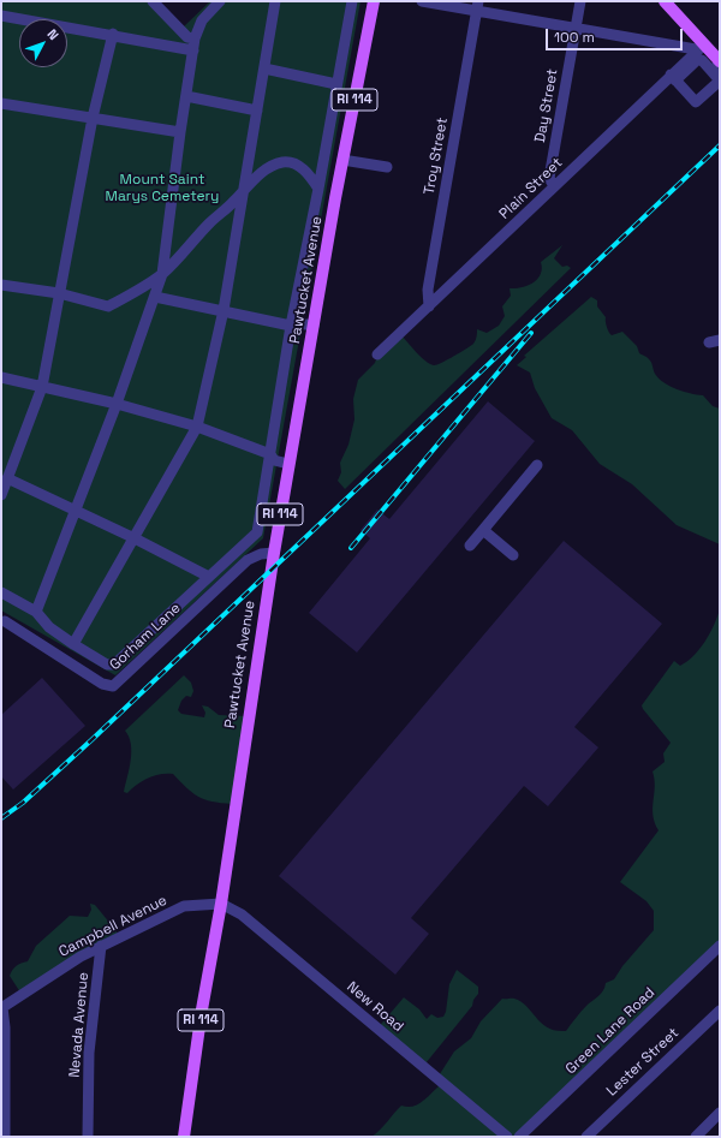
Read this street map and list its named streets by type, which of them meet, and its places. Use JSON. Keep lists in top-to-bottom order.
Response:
{
  "streets": {
    "main road": ["RI 114", "Pawtucket Avenue"],
    "street": [
      "Day Street",
      "Troy Street",
      "Plain Street",
      "Gorham Lane",
      "Campbell Avenue",
      "New Road",
      "Nevada Avenue",
      "Green Lane Road",
      "Lester Street"
    ]
  },
  "crossings": [
    ["RI 114", "Pawtucket Avenue"],
    ["Day Street", "Plain Street"],
    ["Troy Street", "Plain Street"],
    ["Pawtucket Avenue", "Gorham Lane"],
    ["Pawtucket Avenue", "Campbell Avenue"],
    ["Pawtucket Avenue", "New Road"],
    ["Campbell Avenue", "New Road"],
    ["Campbell Avenue", "Nevada Avenue"]
  ],
  "parks": ["Mount Saint Marys Cemetery"],
  "scale_bar": "100 m",
  "north": "top right"
}
